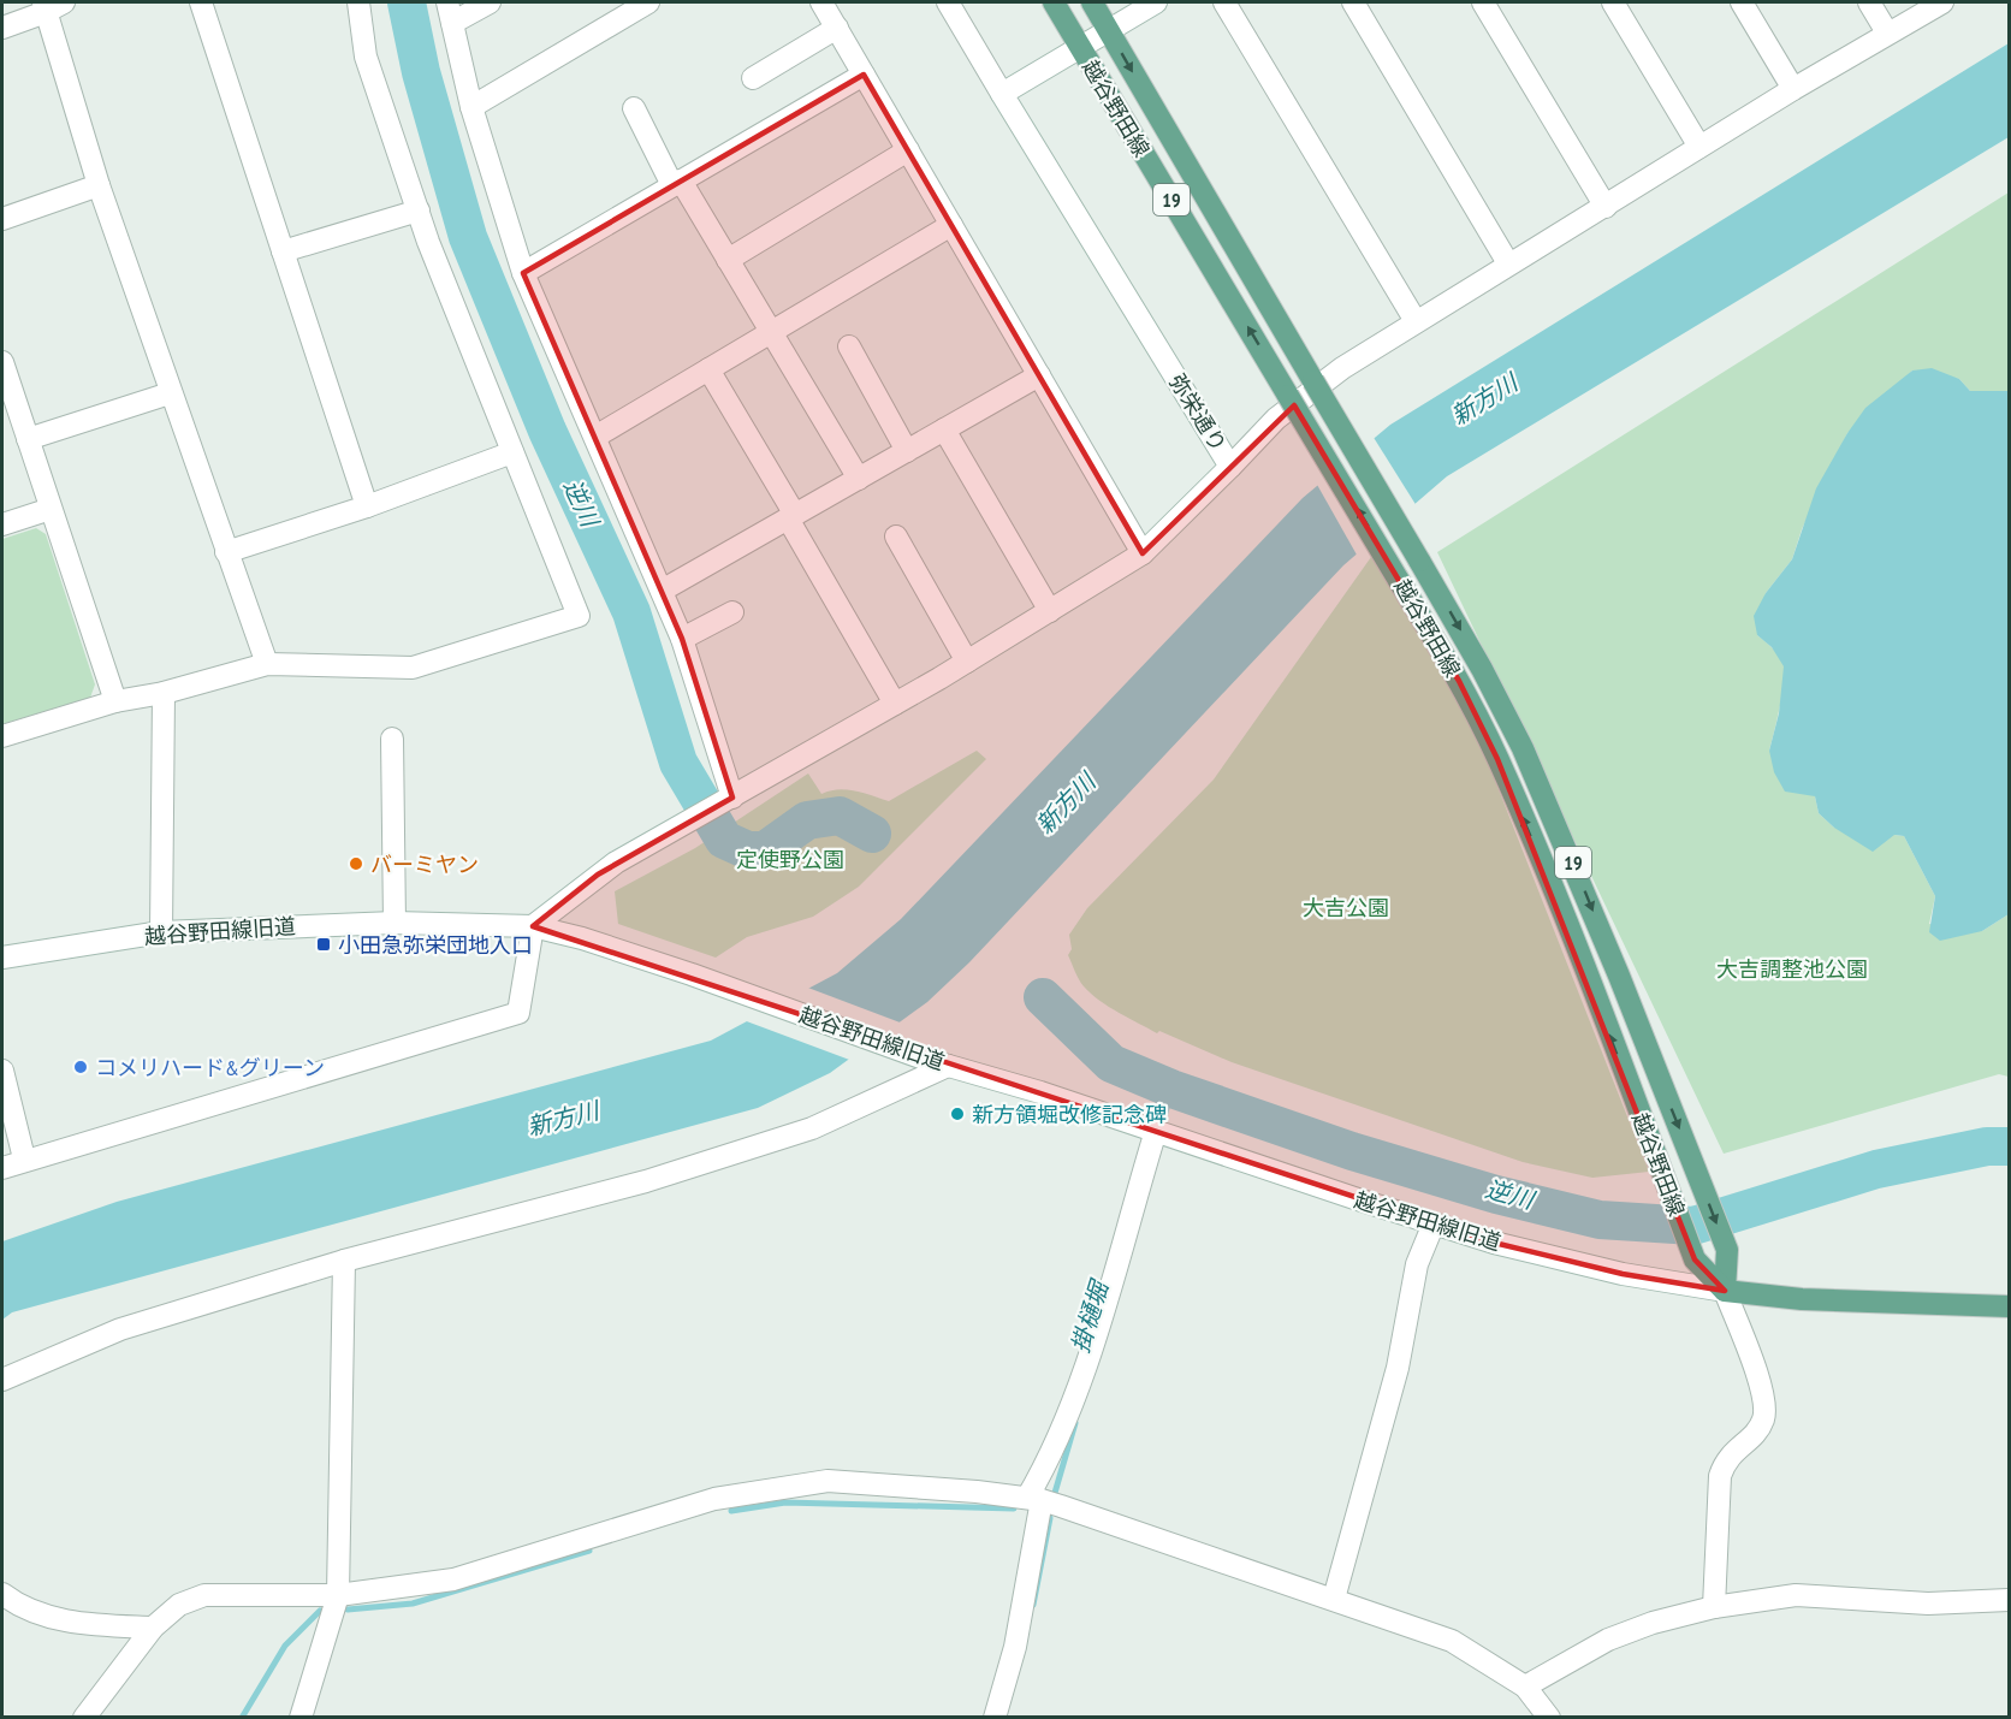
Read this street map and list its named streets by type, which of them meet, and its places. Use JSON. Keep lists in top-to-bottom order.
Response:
{
  "streets": {
    "main road": ["越谷野田線", "19"],
    "street": ["弥栄通り", "越谷野田線旧道"]
  },
  "crossings": [
    ["越谷野田線", "越谷野田線旧道"],
    ["弥栄通り", "越谷野田線旧道"]
  ],
  "water": ["新方川", "逆川", "掛樋堀"],
  "parks": ["定使野公園", "大吉公園", "大吉調整池公園"],
  "places": {
    "other": ["バーミヤン", "コメリハード&グリーン", "新方領堀改修記念碑"],
    "transit": ["小田急弥栄団地入口"]
  }
}
